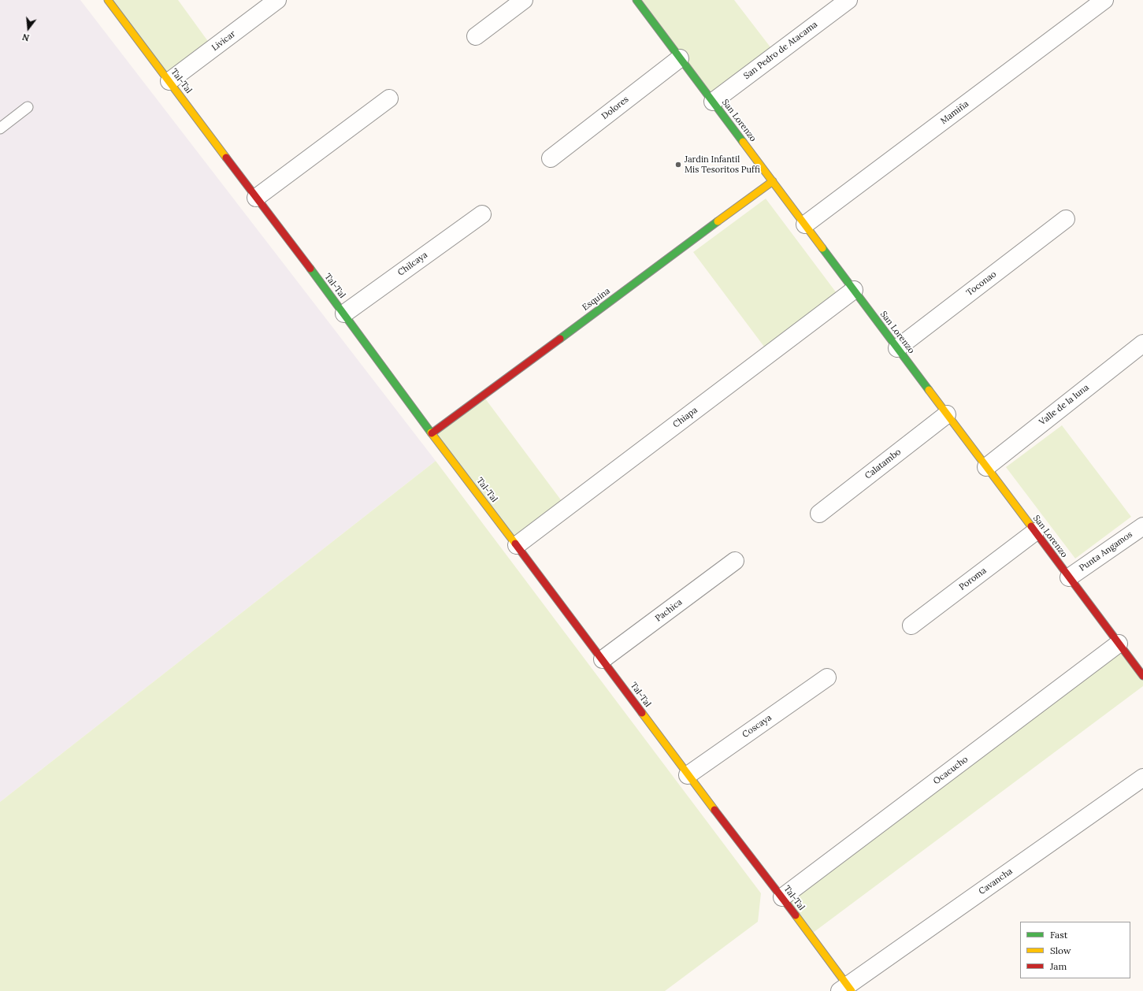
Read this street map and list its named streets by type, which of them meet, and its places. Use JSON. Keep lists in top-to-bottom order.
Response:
{
  "streets": {
    "street": [
      "Livicar",
      "San Pedro de Atacama",
      "Tal-Tal",
      "Dolores",
      "Mamiña",
      "San Lorenzo",
      "Chilcaya",
      "Toconao",
      "Esquina",
      "Valle de la luna",
      "Chiapa",
      "Calatambo",
      "Punta Angamos",
      "Poroma",
      "Pachica",
      "Coscaya",
      "Ocacucho",
      "Cavancha"
    ]
  },
  "crossings": [
    ["Livicar", "Tal-Tal"],
    ["San Pedro de Atacama", "San Lorenzo"],
    ["Tal-Tal", "Chilcaya"],
    ["Tal-Tal", "Esquina"],
    ["Tal-Tal", "Chiapa"],
    ["Tal-Tal", "Pachica"],
    ["Tal-Tal", "Coscaya"],
    ["Tal-Tal", "Ocacucho"],
    ["Tal-Tal", "Cavancha"],
    ["Dolores", "San Lorenzo"],
    ["Mamiña", "San Lorenzo"],
    ["San Lorenzo", "Toconao"],
    ["San Lorenzo", "Esquina"],
    ["San Lorenzo", "Valle de la luna"],
    ["San Lorenzo", "Chiapa"],
    ["San Lorenzo", "Calatambo"],
    ["San Lorenzo", "Punta Angamos"],
    ["San Lorenzo", "Poroma"],
    ["San Lorenzo", "Ocacucho"]
  ],
  "places": ["Jardin Infantil Mis Tesoritos Puffi"],
  "legend": ["Fast", "Slow", "Jam"],
  "north": "bottom"
}
